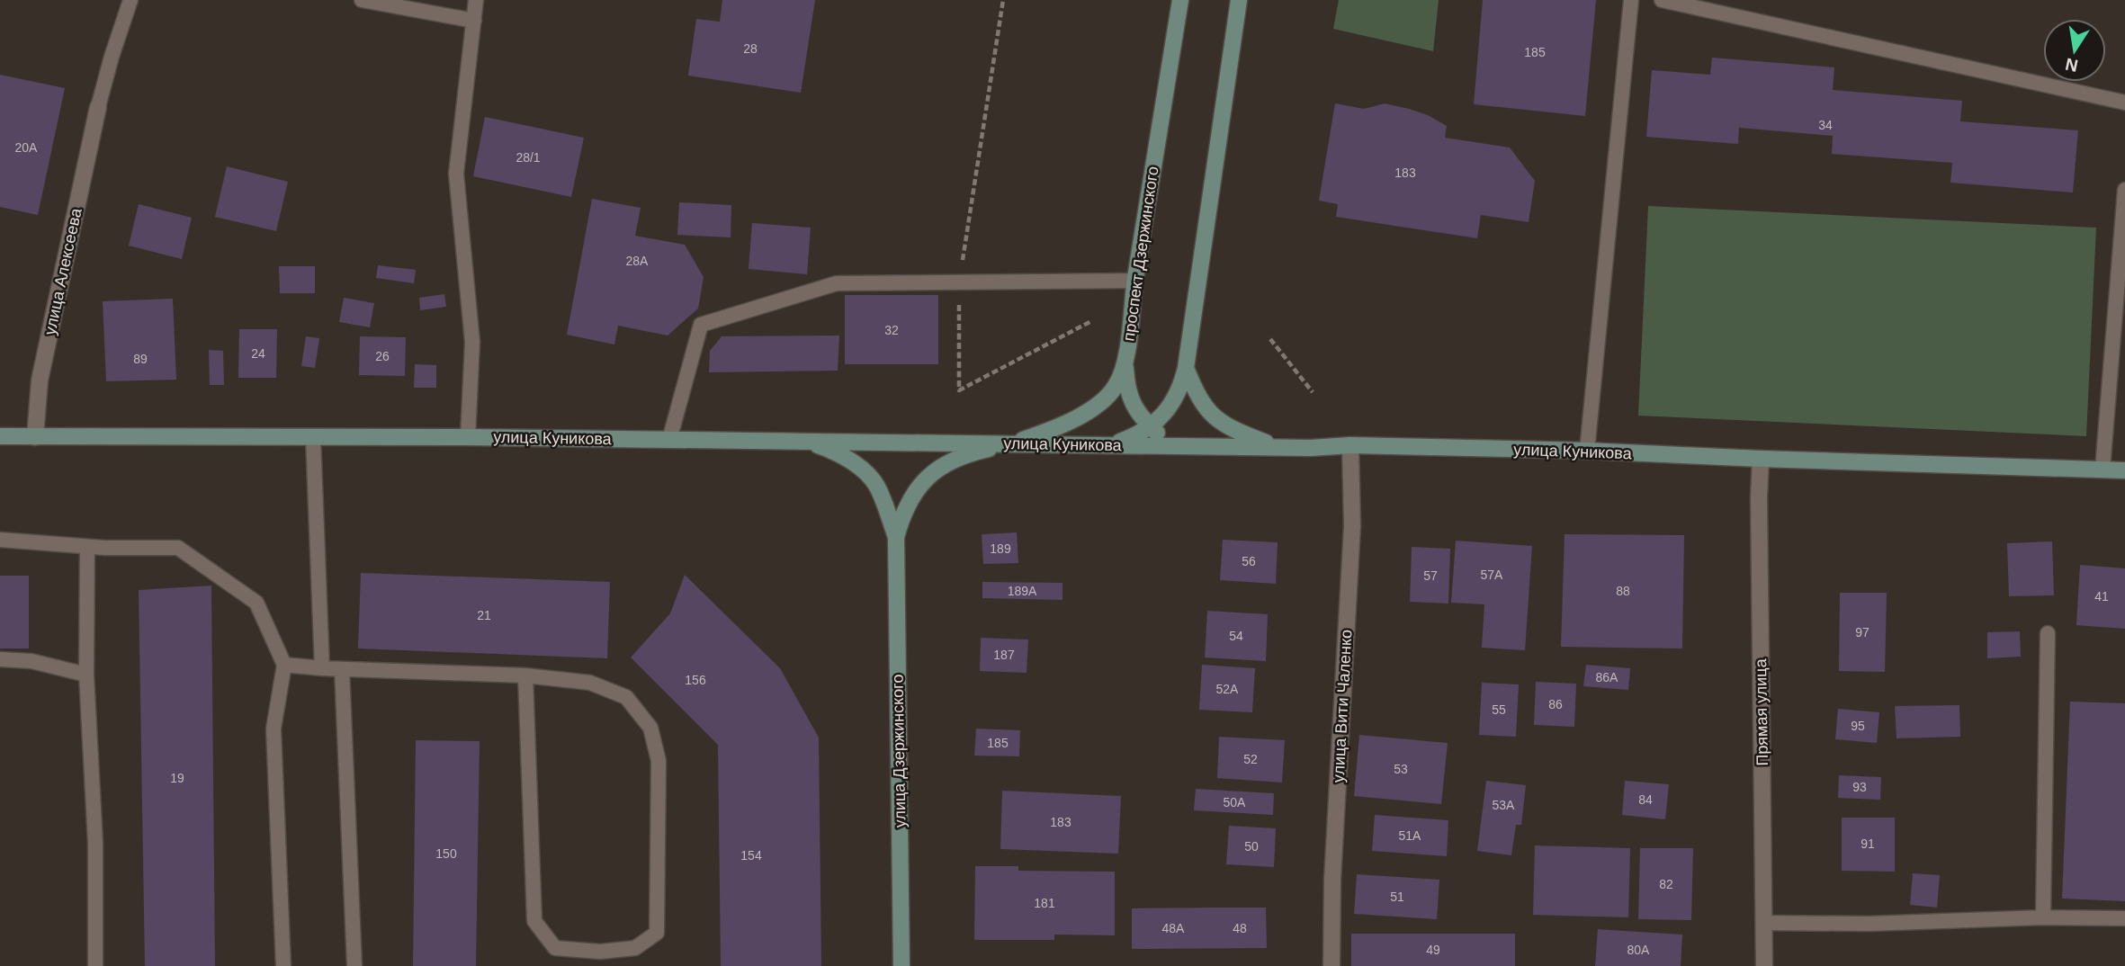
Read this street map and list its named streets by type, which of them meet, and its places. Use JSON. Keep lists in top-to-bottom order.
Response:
{
  "streets": {
    "street": [
      "проспект Дзержинского",
      "улица Алексеева",
      "улица Куникова",
      "улица Вити Чаленко",
      "Прямая улица",
      "улица Дзержинского"
    ]
  },
  "crossings": [
    ["проспект Дзержинского", "улица Куникова"],
    ["улица Алексеева", "улица Куникова"],
    ["улица Куникова", "улица Вити Чаленко"],
    ["улица Куникова", "Прямая улица"]
  ],
  "house_numbers": [
    "28",
    "185",
    "34",
    "20А",
    "28/1",
    "183",
    "28А",
    "32",
    "24",
    "26",
    "89",
    "189",
    "56",
    "57А",
    "57",
    "189А",
    "88",
    "41",
    "21",
    "97",
    "54",
    "187",
    "86А",
    "156",
    "52А",
    "86",
    "55",
    "95",
    "185",
    "52",
    "53",
    "19",
    "93",
    "84",
    "50А",
    "53А",
    "183",
    "51А",
    "91",
    "50",
    "150",
    "154",
    "82",
    "51",
    "181",
    "48А",
    "48",
    "49",
    "80А"
  ],
  "north": "bottom"
}
